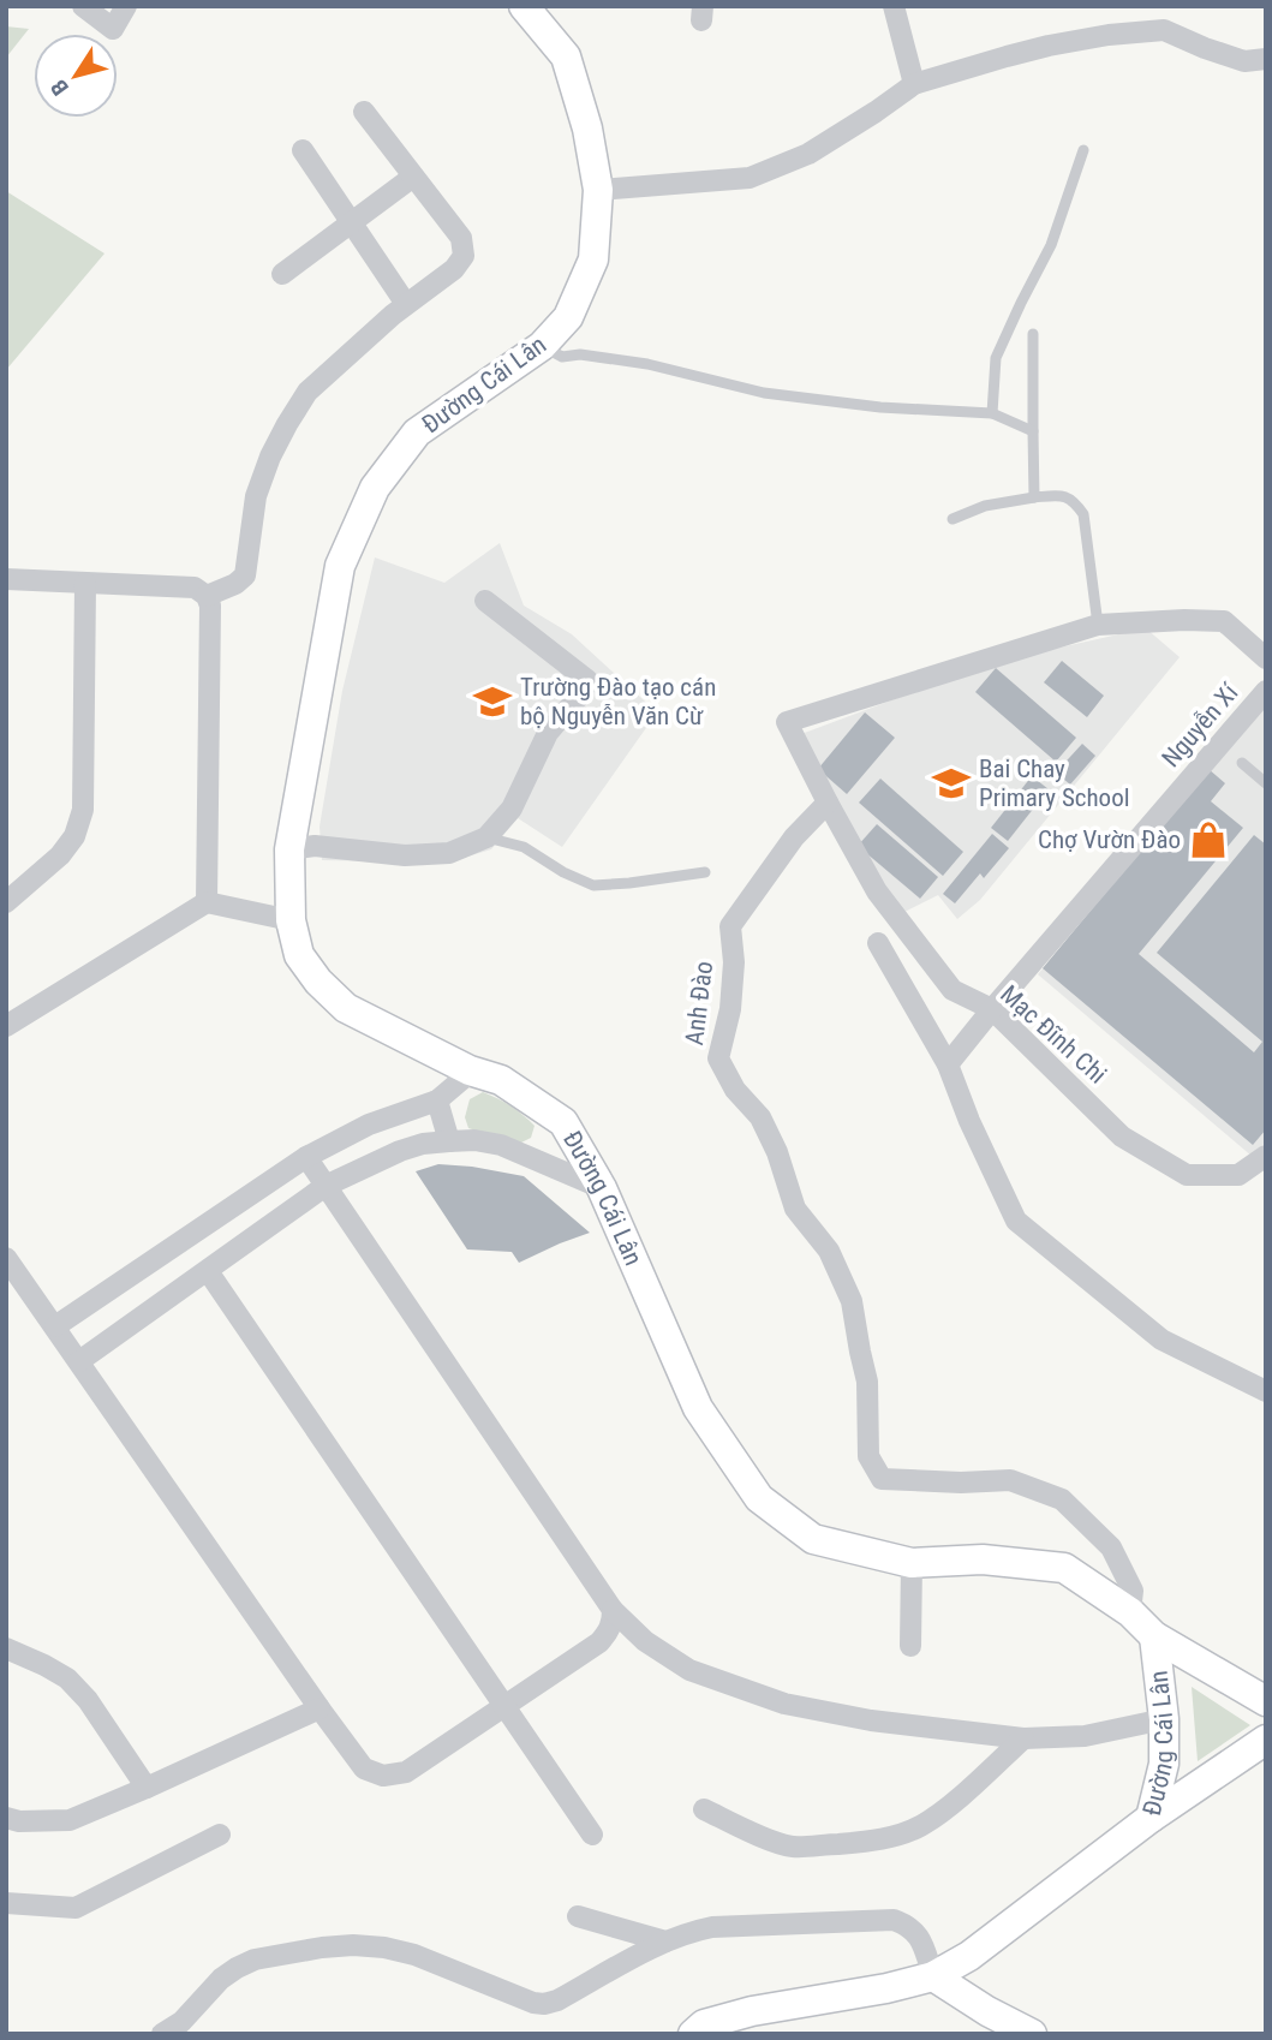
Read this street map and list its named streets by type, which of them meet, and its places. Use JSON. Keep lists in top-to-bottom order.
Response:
{
  "streets": {
    "main road": ["Đường Cái Lân"],
    "street": ["Nguyễn Xí", "Anh Đào", "Mạc Đĩnh Chi"]
  },
  "crossings": [
    ["Đường Cái Lân", "Anh Đào"],
    ["Nguyễn Xí", "Mạc Đĩnh Chi"],
    ["Anh Đào", "Mạc Đĩnh Chi"]
  ],
  "places": {
    "school or university": ["Trường Đào tạo cán bộ Nguyễn Văn Cừ", "Bai Chay Primary School"],
    "shop": ["Chợ Vườn Đào"]
  },
  "north": "bottom left"
}
